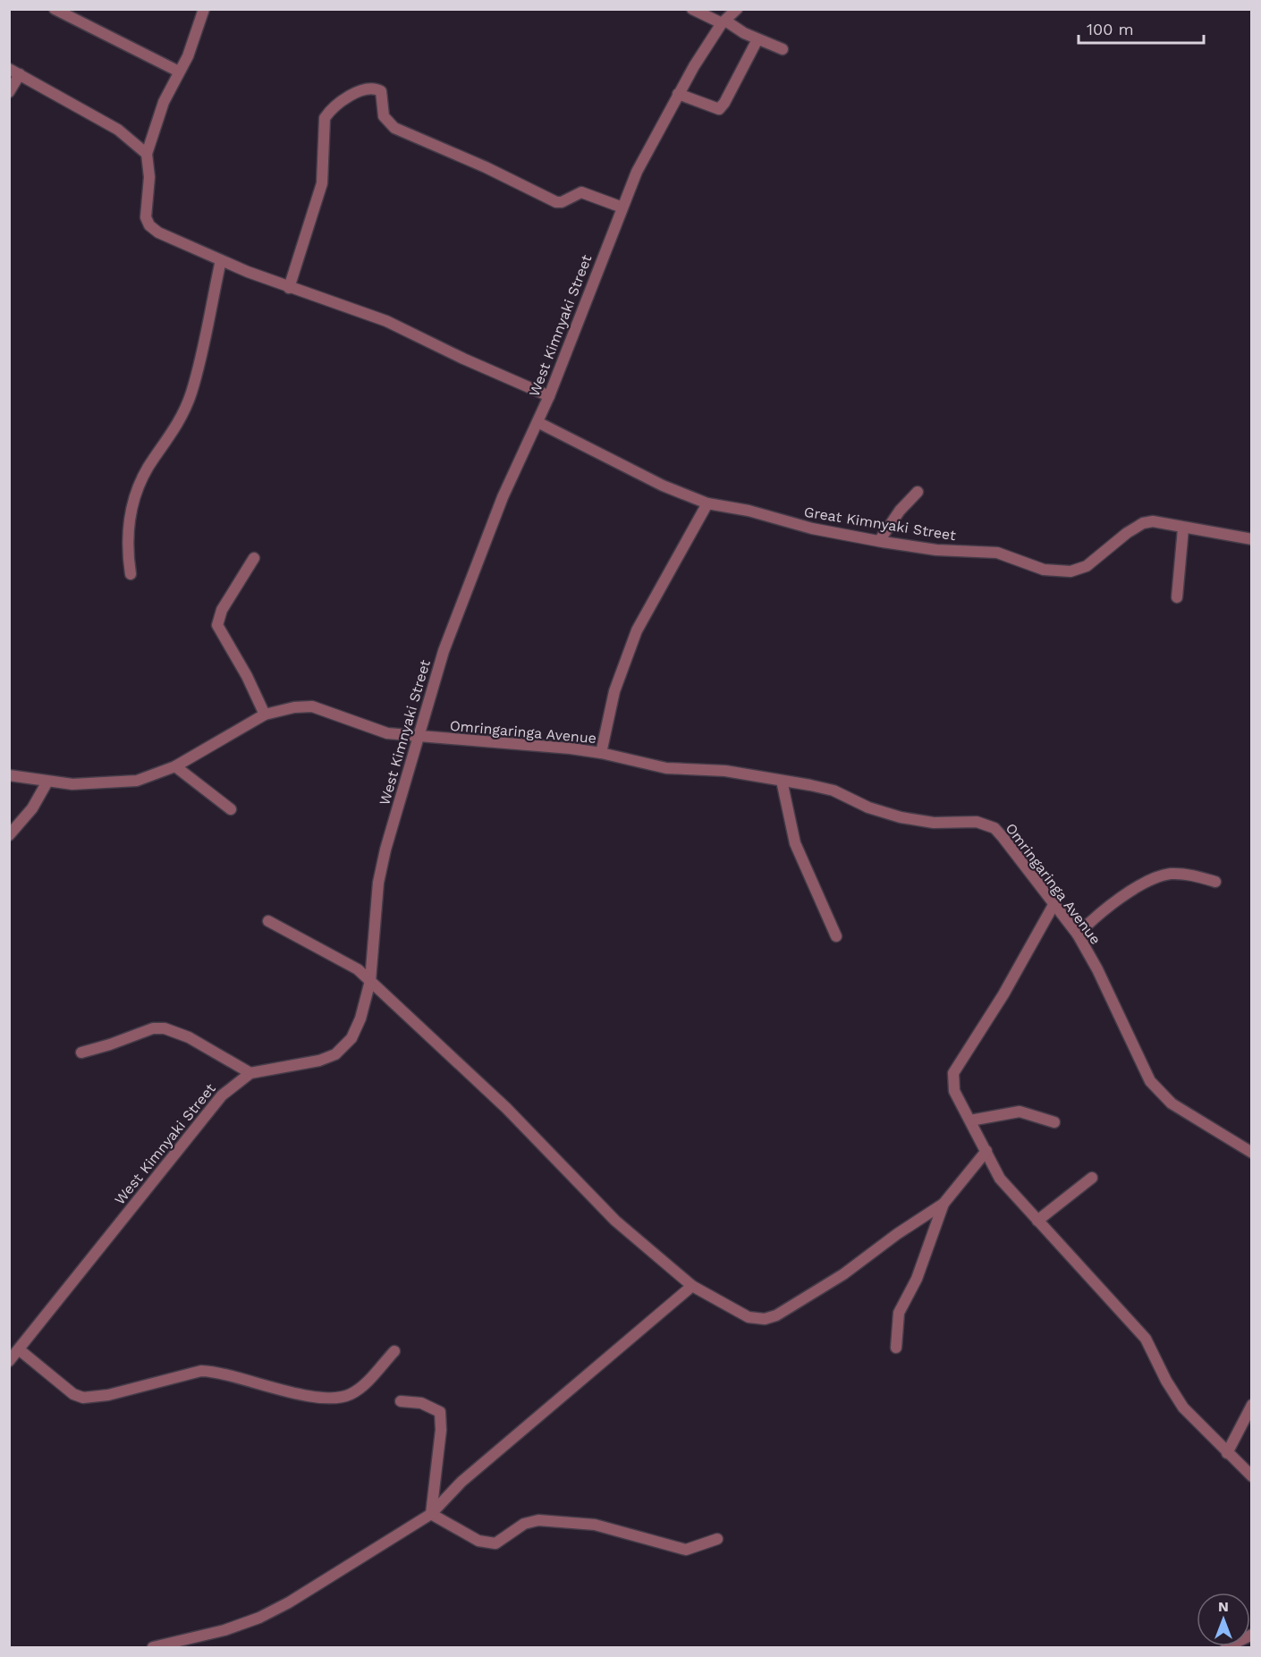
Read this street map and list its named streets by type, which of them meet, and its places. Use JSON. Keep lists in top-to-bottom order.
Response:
{
  "streets": {
    "street": ["West Kimnyaki Street", "Great Kimnyaki Street", "Omringaringa Avenue"]
  },
  "crossings": [
    ["West Kimnyaki Street", "Great Kimnyaki Street"],
    ["West Kimnyaki Street", "Omringaringa Avenue"]
  ],
  "scale_bar": "100 m",
  "north": "top"
}
